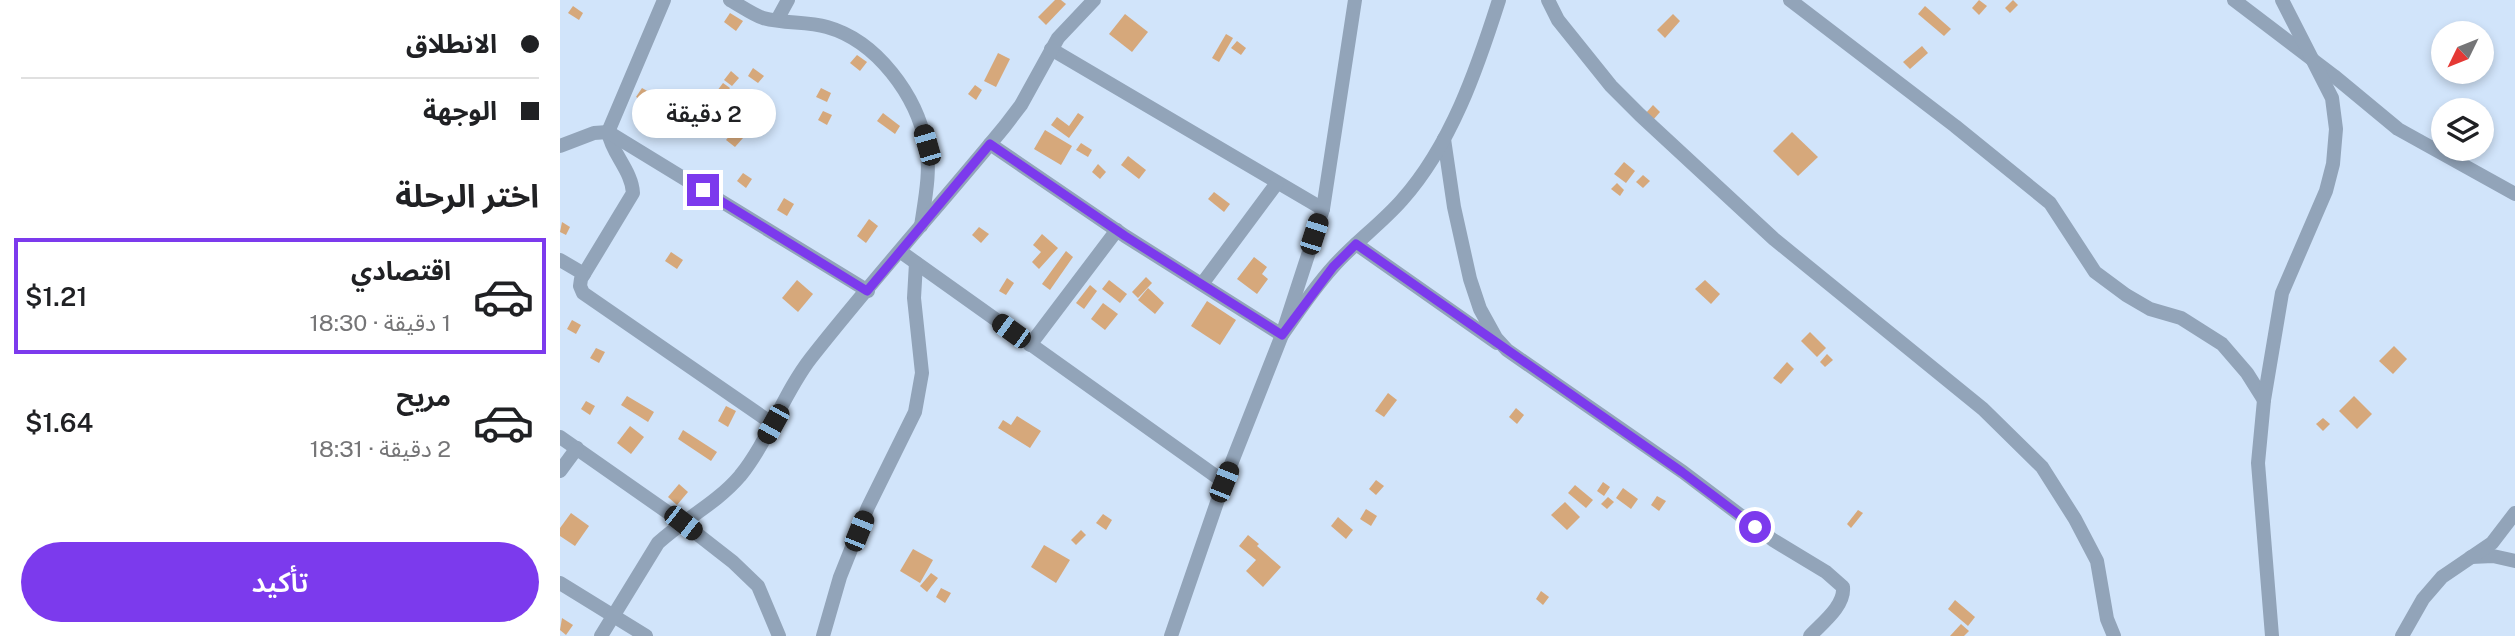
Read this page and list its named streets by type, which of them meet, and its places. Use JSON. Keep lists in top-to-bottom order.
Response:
{
  "north": "bottom left",
  "page": {
    "banner": ["الانطلاق", "الوجهة"],
    "bubble": "2 دقيقة",
    "heading": "اختر الرحلة",
    "list": [
      {
        "name": "اقتصادي",
        "note": "1 دقيقة · 18:30",
        "value": "$1.21"
      },
      {
        "name": "مريح",
        "note": "2 دقيقة · 18:31",
        "value": "$1.64"
      }
    ],
    "buttons": "تأكيد"
  }
}
